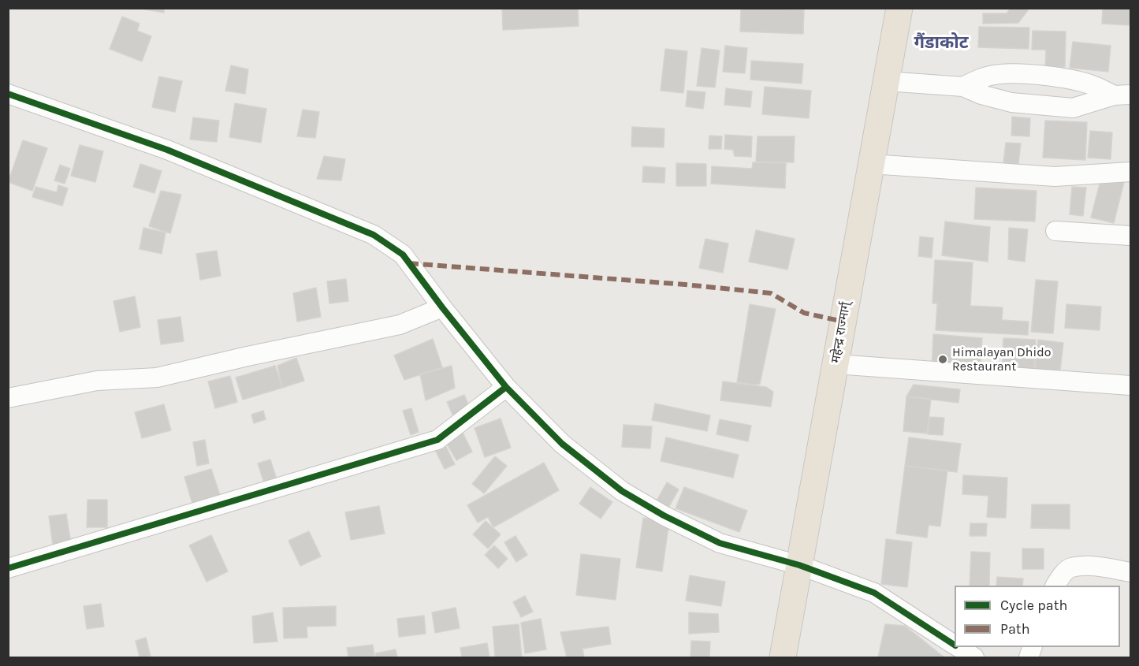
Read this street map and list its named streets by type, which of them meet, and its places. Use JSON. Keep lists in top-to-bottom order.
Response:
{
  "streets": {
    "highway": ["महेन्द्र राज्मार्ग्"]
  },
  "districts": ["गैंडाकोट"],
  "places": ["Himalayan Dhido Restaurant"],
  "legend": ["Cycle path", "Path"]
}
